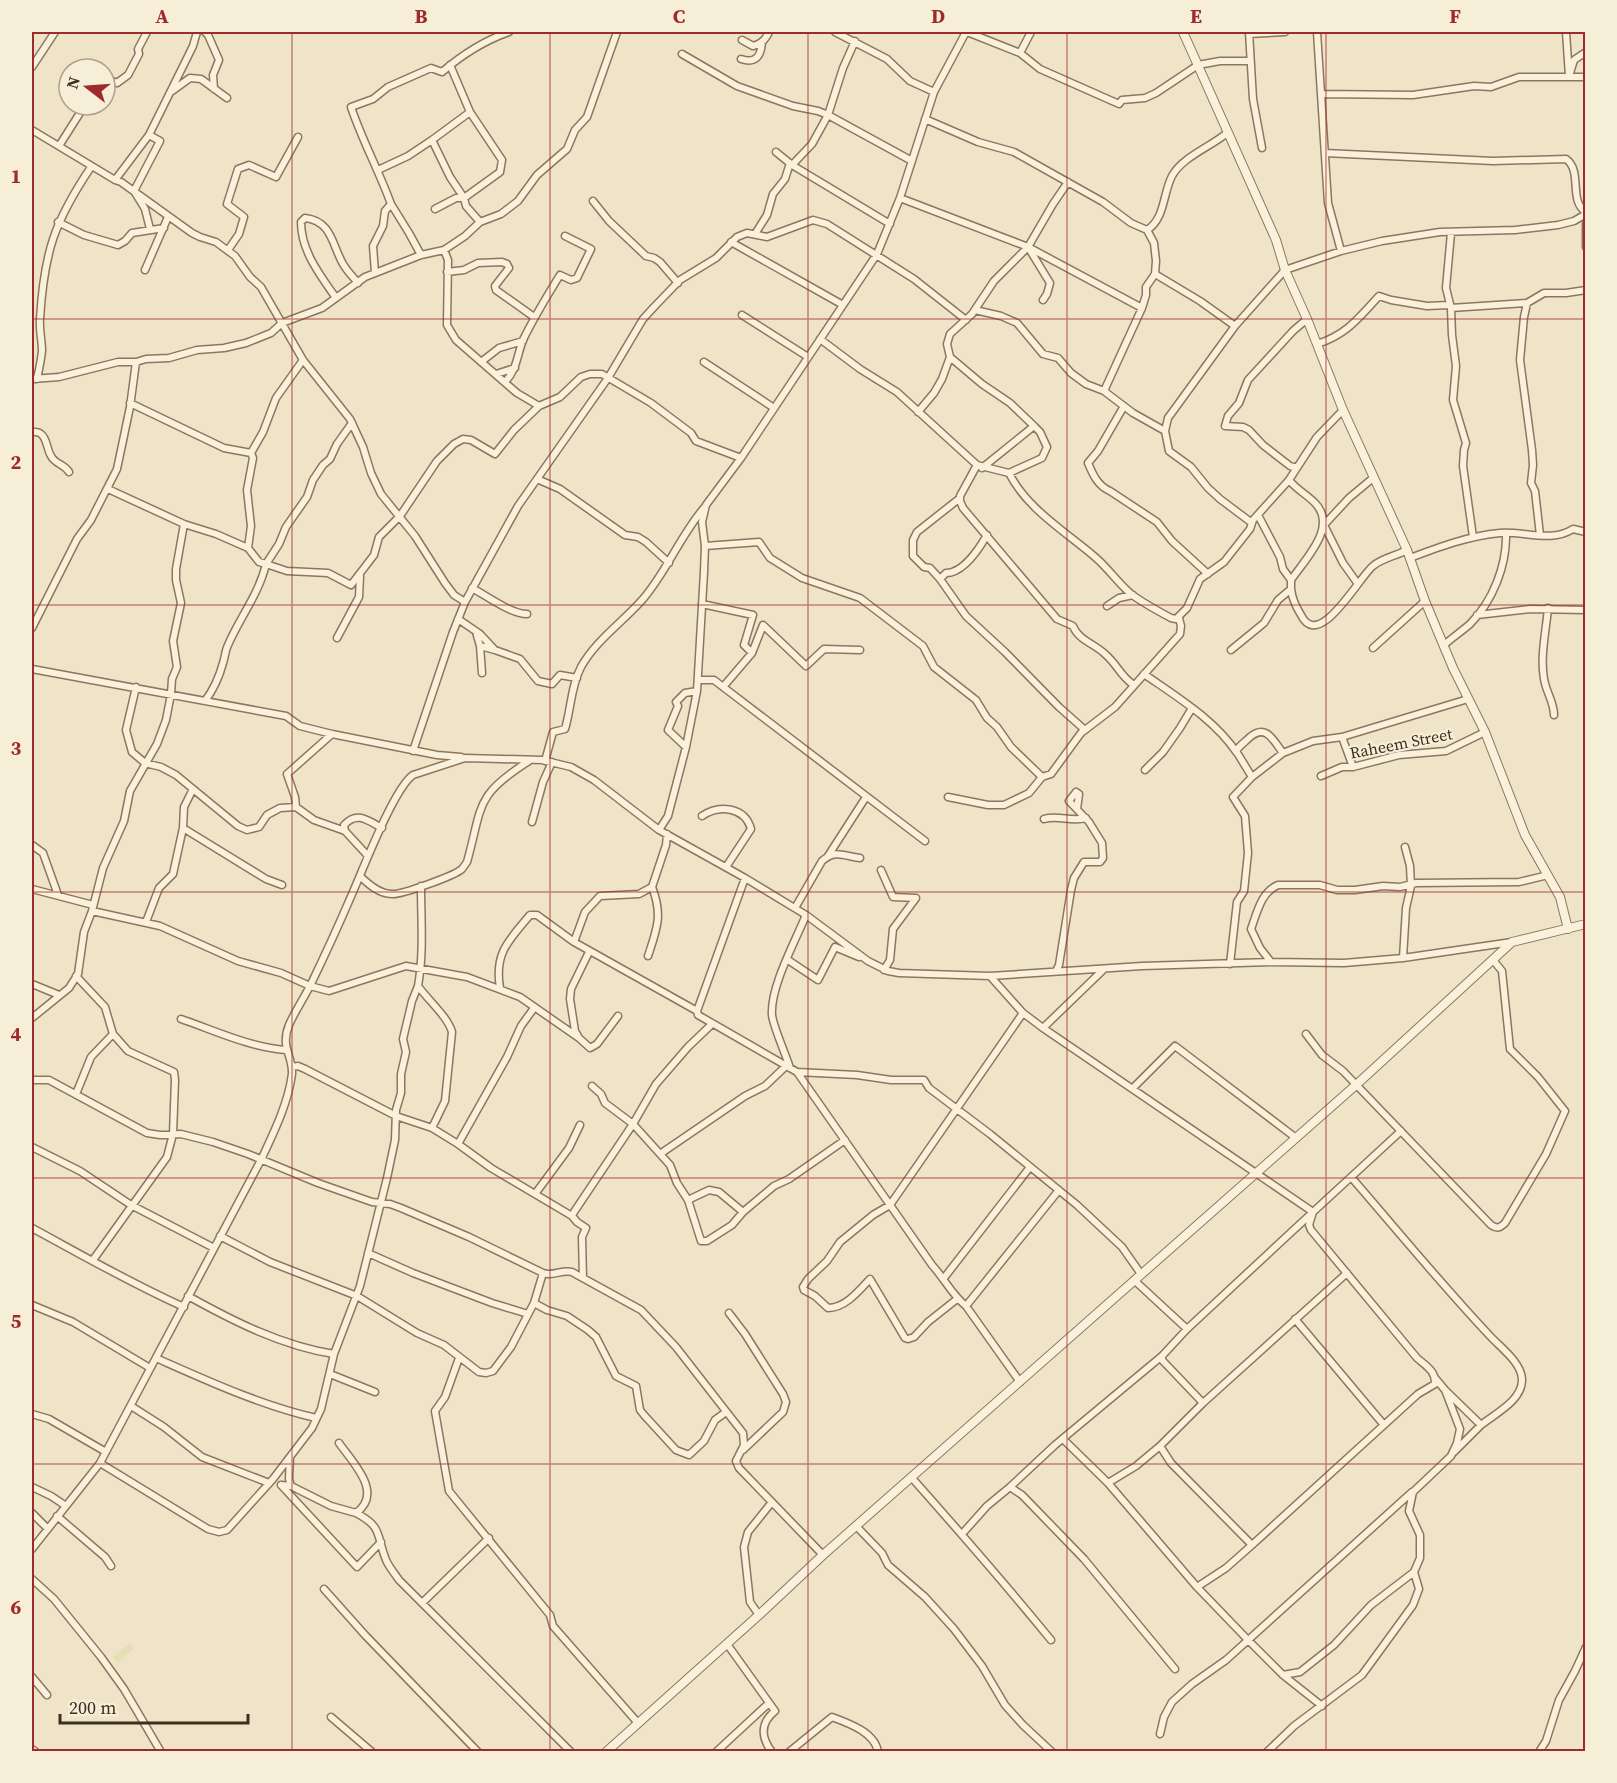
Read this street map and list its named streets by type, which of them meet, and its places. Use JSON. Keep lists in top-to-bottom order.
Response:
{
  "streets": {
    "street": ["Raheem Street"]
  },
  "scale_bar": "200 m",
  "north": "left",
  "grid": {
    "columns": [
      "A",
      "B",
      "C",
      "D",
      "E",
      "F"
    ],
    "rows": [
      "1",
      "2",
      "3",
      "4",
      "5",
      "6"
    ]
  }
}
